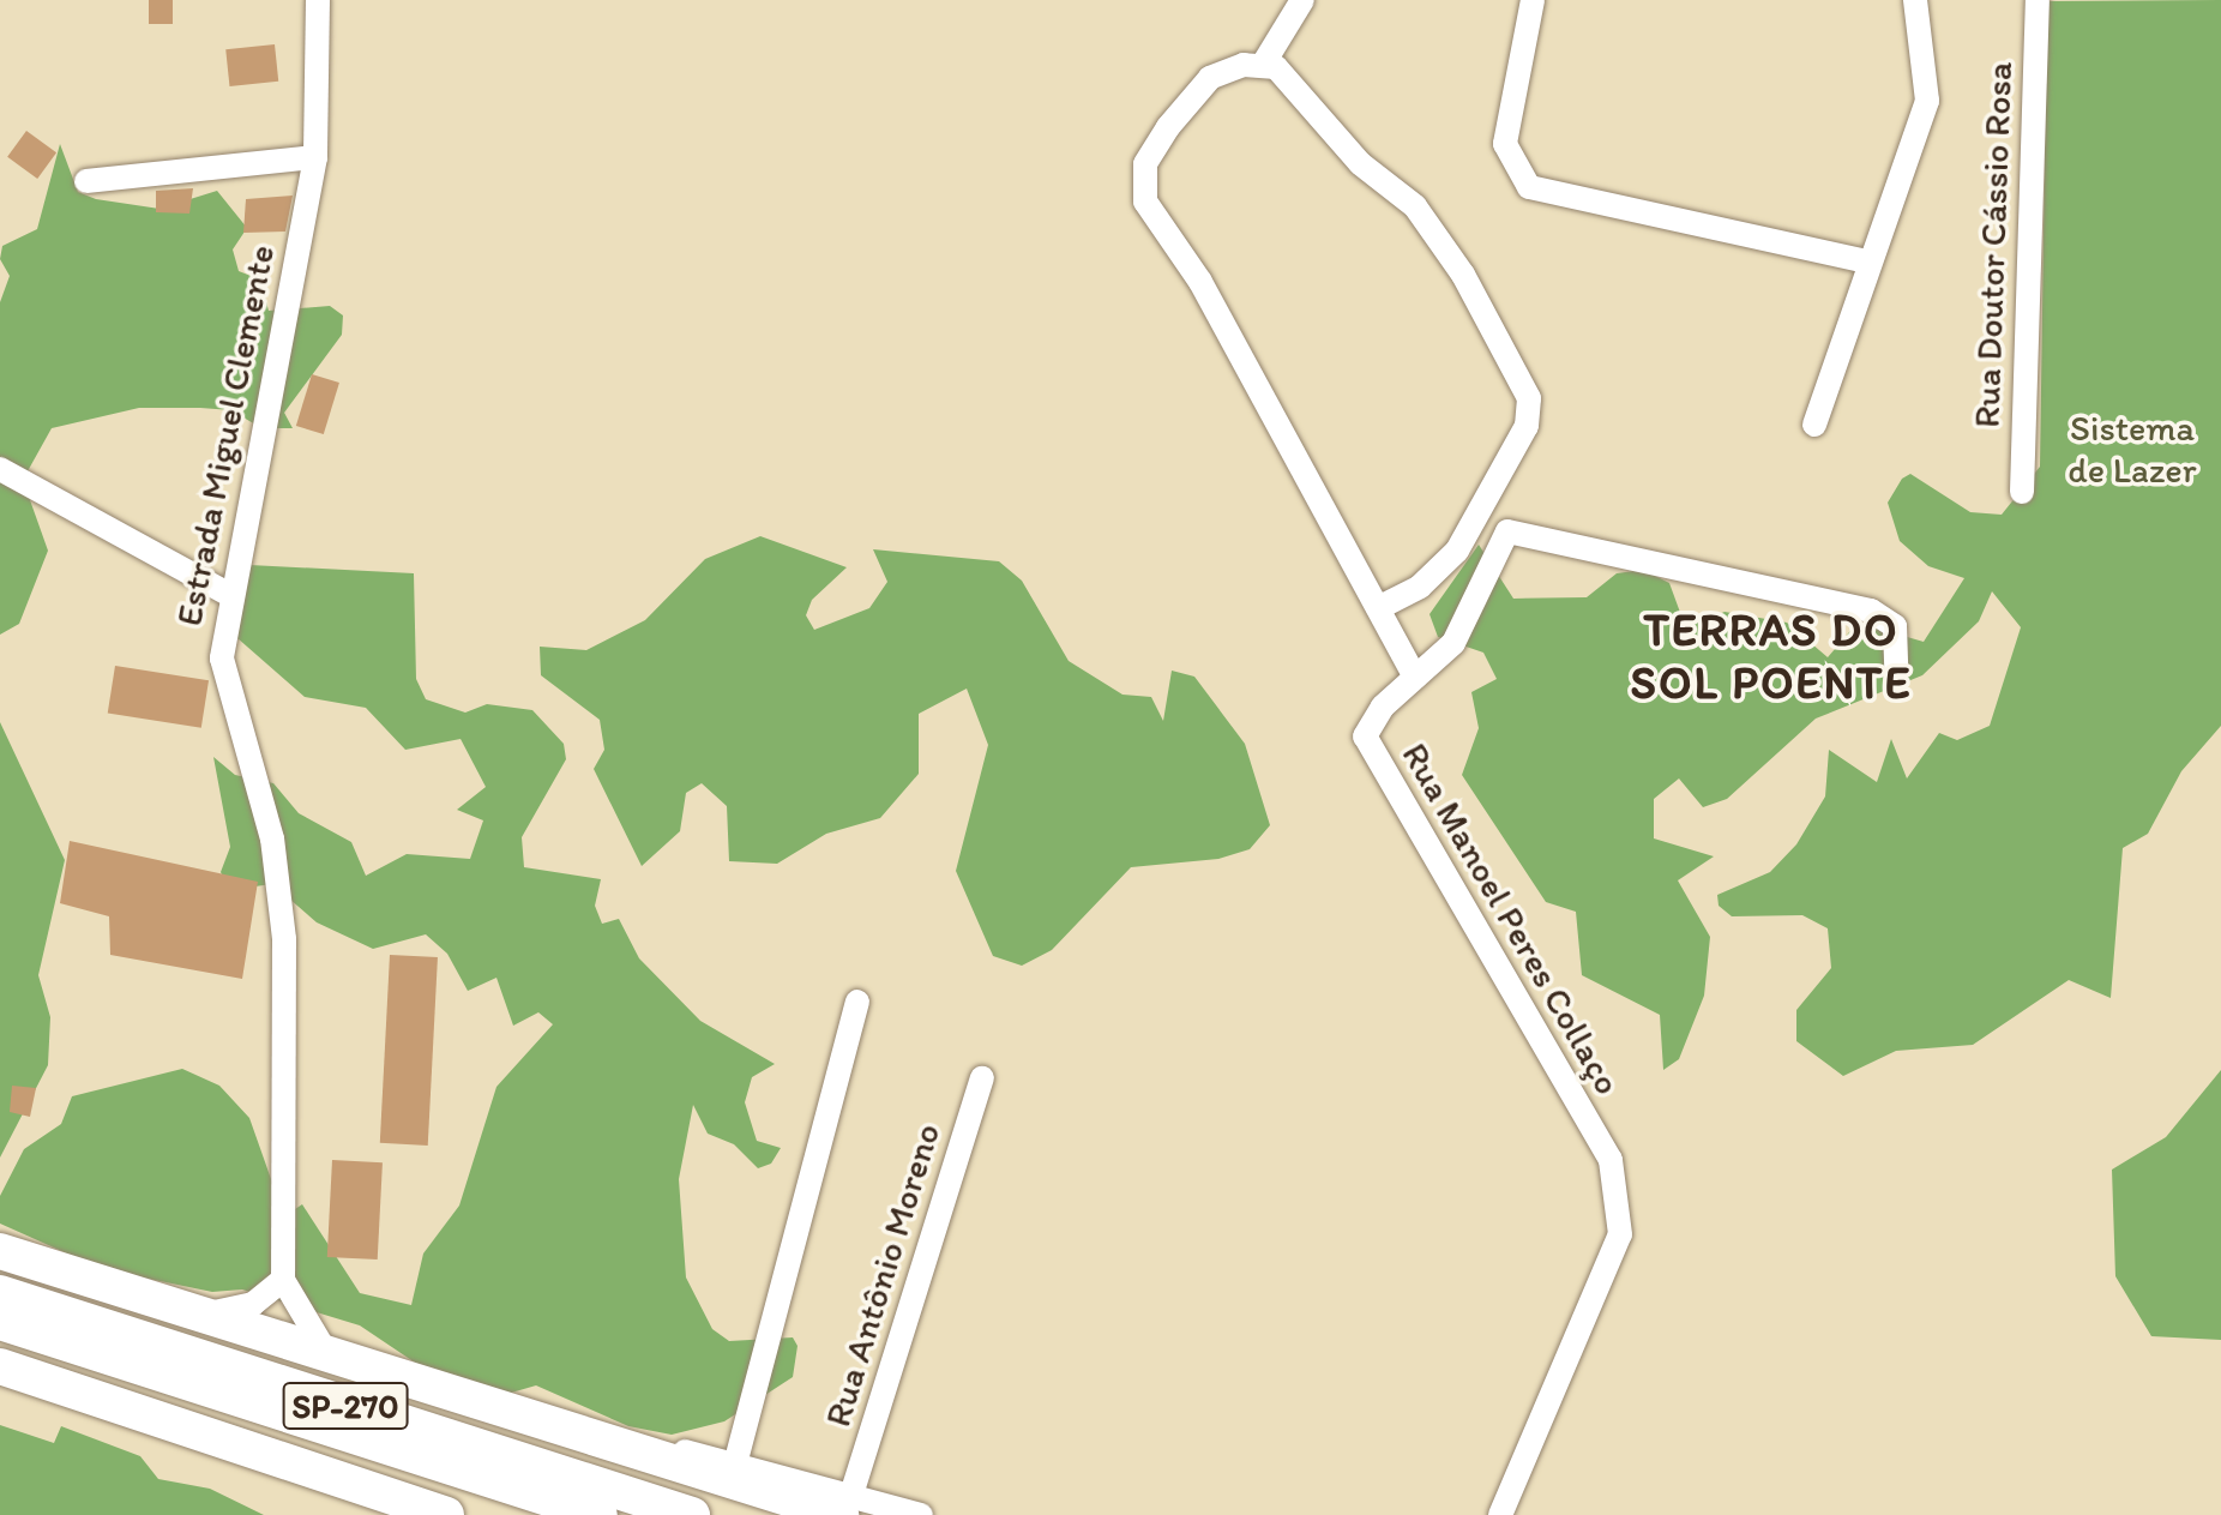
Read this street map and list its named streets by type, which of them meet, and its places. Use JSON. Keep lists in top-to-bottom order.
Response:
{
  "streets": {
    "highway": ["SP-270"],
    "street": [
      "Rua Doutor Cássio Rosa",
      "Estrada Miguel Clemente",
      "Rua Manoel Peres Collaço",
      "Rua Antônio Moreno"
    ]
  },
  "crossings": [
    ["Estrada Miguel Clemente", "SP-270"],
    ["Rua Antônio Moreno", "SP-270"]
  ],
  "districts": ["TERRAS DO SOL POENTE"],
  "parks": ["Sistema de Lazer"]
}
